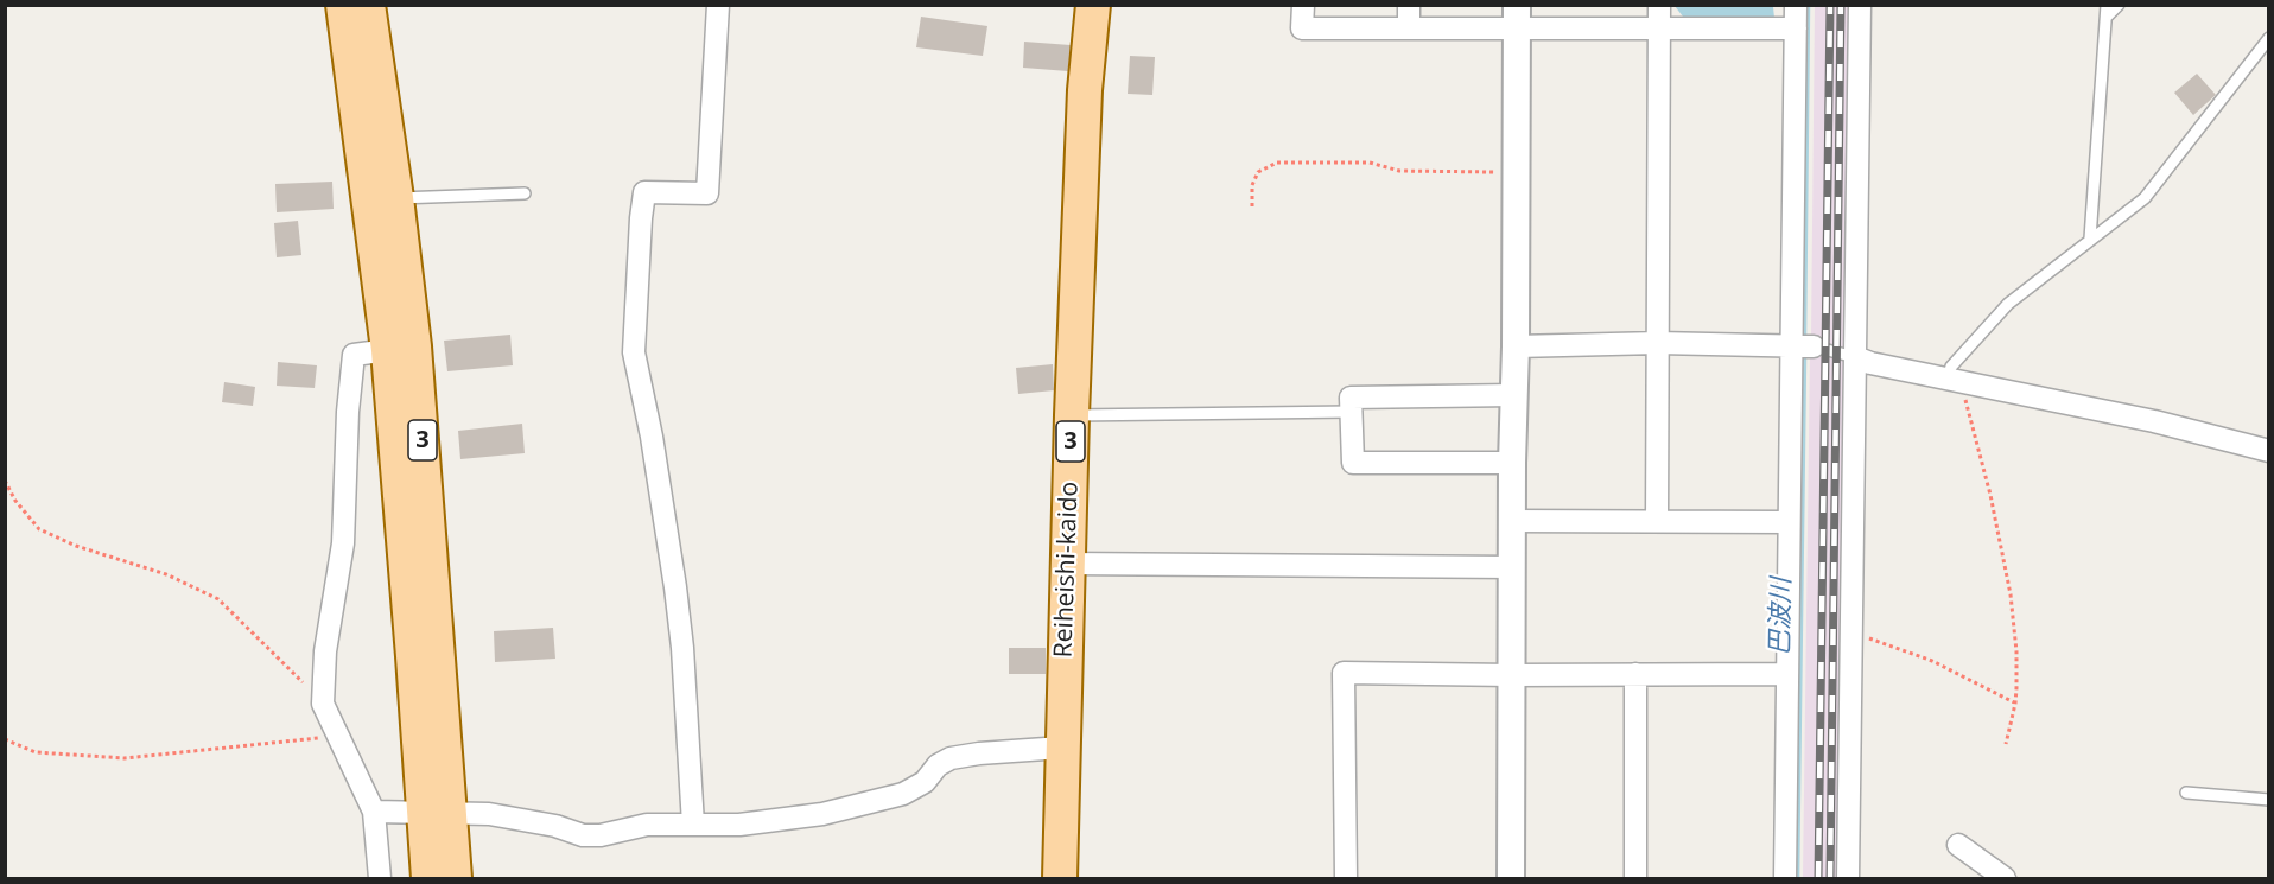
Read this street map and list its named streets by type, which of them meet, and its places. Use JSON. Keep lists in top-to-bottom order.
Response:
{
  "streets": {
    "main road": ["3", "Reiheishi-kaido"]
  },
  "water": ["巴波川"]
}
